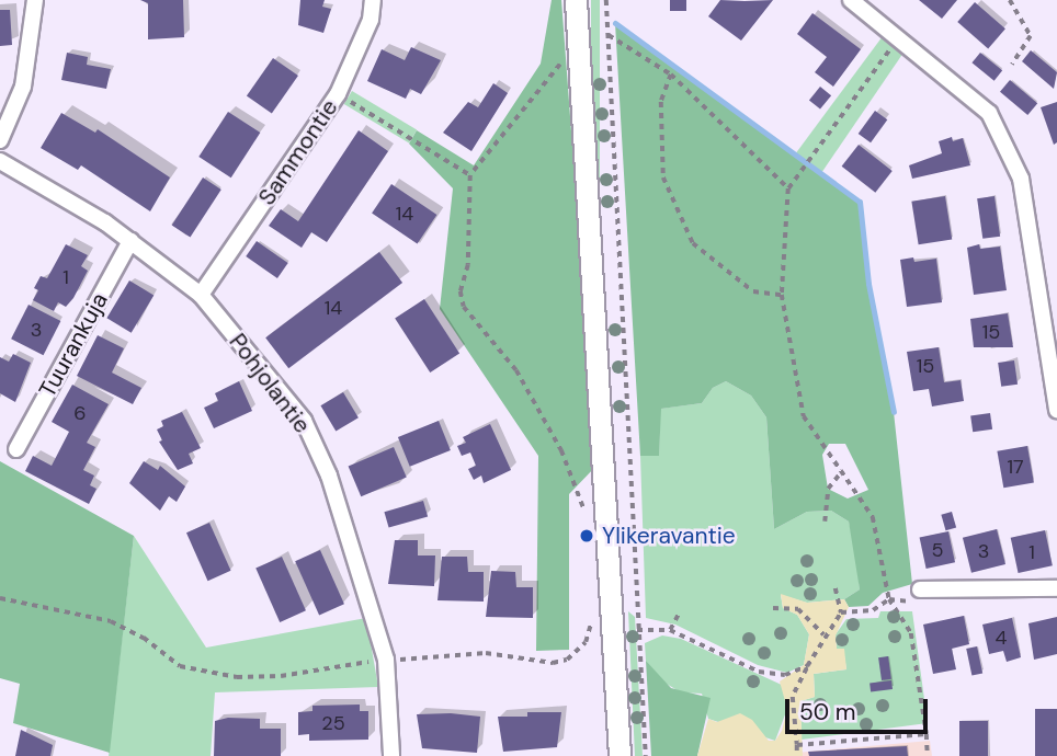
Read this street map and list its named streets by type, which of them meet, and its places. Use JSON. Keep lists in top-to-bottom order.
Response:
{
  "streets": {
    "street": ["Sammontie", "Tuurankuja", "Pohjolantie"]
  },
  "crossings": [
    ["Sammontie", "Pohjolantie"],
    ["Tuurankuja", "Pohjolantie"]
  ],
  "places": ["Ylikeravantie"],
  "house_numbers": [
    "14",
    "1",
    "14",
    "3",
    "15",
    "15",
    "6",
    "17",
    "5",
    "3",
    "1",
    "4",
    "25"
  ],
  "scale_bar": "50 m"
}
